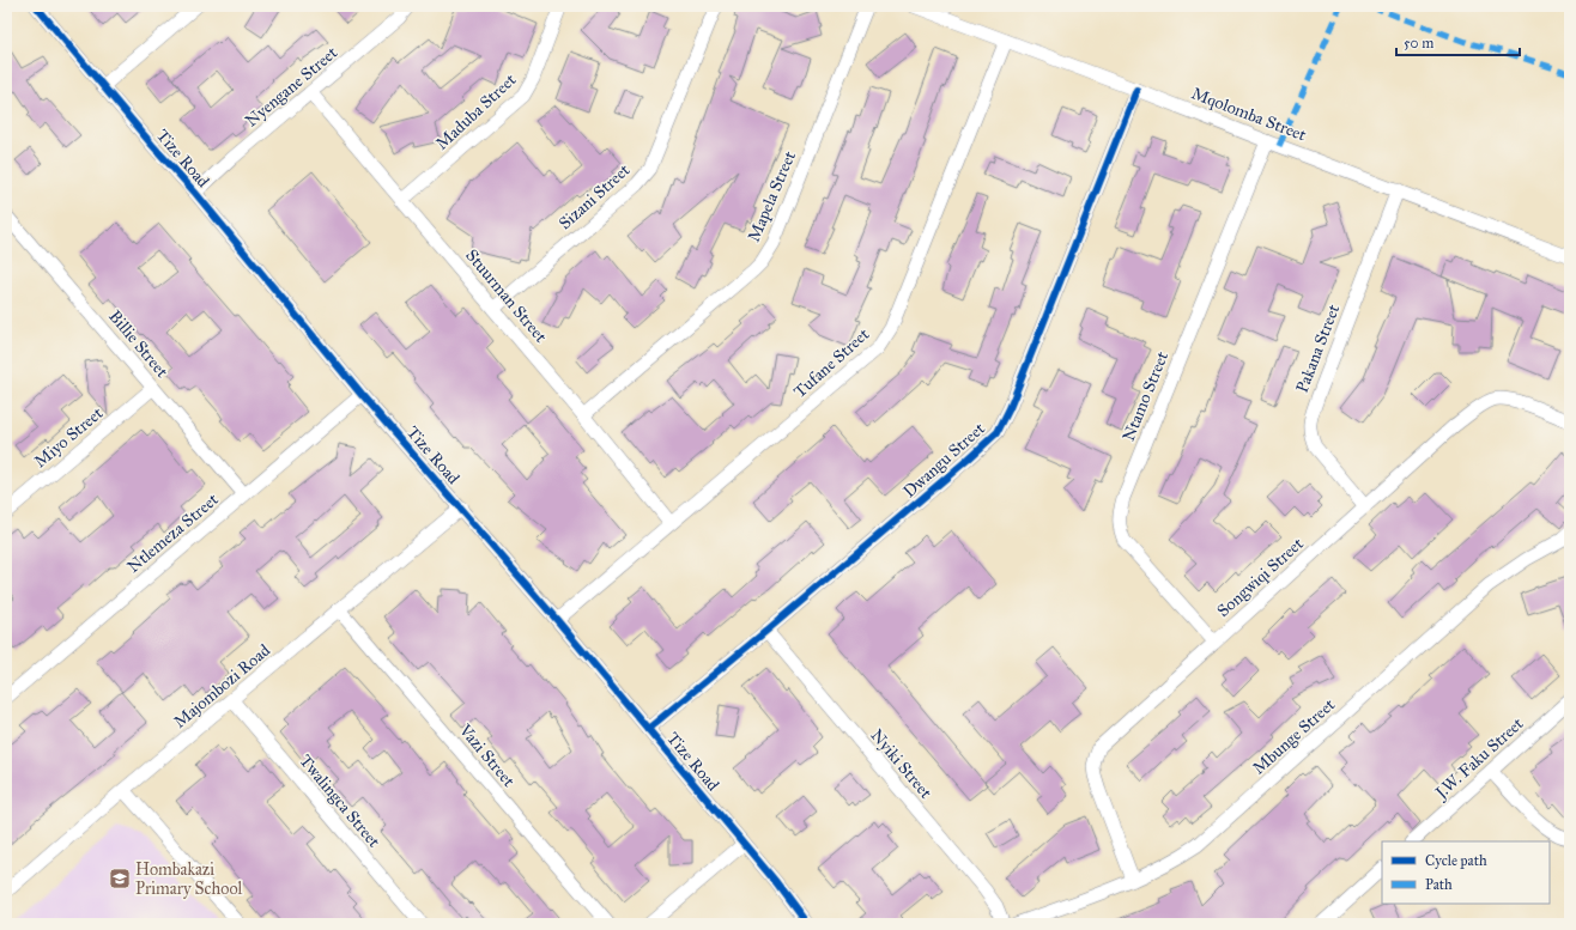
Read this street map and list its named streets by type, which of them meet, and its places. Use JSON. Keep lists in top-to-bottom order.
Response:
{
  "streets": {
    "street": [
      "Nyengane Street",
      "Maduba Street",
      "Mqolomba Street",
      "Tize Road",
      "Sizani Street",
      "Mapela Street",
      "Stuurman Street",
      "Billie Street",
      "Pakana Street",
      "Tufane Street",
      "Ntamo Street",
      "Miyo Street",
      "Dwangu Street",
      "Ntlemeza Street",
      "Songwiqi Street",
      "Majombozi Road",
      "Mbunge Street",
      "Vazi Street",
      "J.W. Faku Street",
      "Nyiki Street",
      "Twalingca Street"
    ]
  },
  "crossings": [
    ["Nyengane Street", "Tize Road"],
    ["Nyengane Street", "Stuurman Street"],
    ["Maduba Street", "Stuurman Street"],
    ["Mqolomba Street", "Pakana Street"],
    ["Mqolomba Street", "Tufane Street"],
    ["Mqolomba Street", "Ntamo Street"],
    ["Mqolomba Street", "Dwangu Street"],
    ["Tize Road", "Tufane Street"],
    ["Tize Road", "Dwangu Street"],
    ["Tize Road", "Ntlemeza Street"],
    ["Tize Road", "Majombozi Road"],
    ["Sizani Street", "Stuurman Street"],
    ["Mapela Street", "Stuurman Street"],
    ["Stuurman Street", "Tufane Street"],
    ["Billie Street", "Miyo Street"],
    ["Billie Street", "Ntlemeza Street"],
    ["Pakana Street", "Songwiqi Street"],
    ["Ntamo Street", "Songwiqi Street"],
    ["Dwangu Street", "Nyiki Street"],
    ["Songwiqi Street", "Mbunge Street"],
    ["Majombozi Road", "Vazi Street"],
    ["Majombozi Road", "Twalingca Street"]
  ],
  "places": {
    "school or university": ["Hombakazi Primary School"]
  },
  "legend": ["Cycle path", "Path"],
  "scale_bar": "50 m"
}
